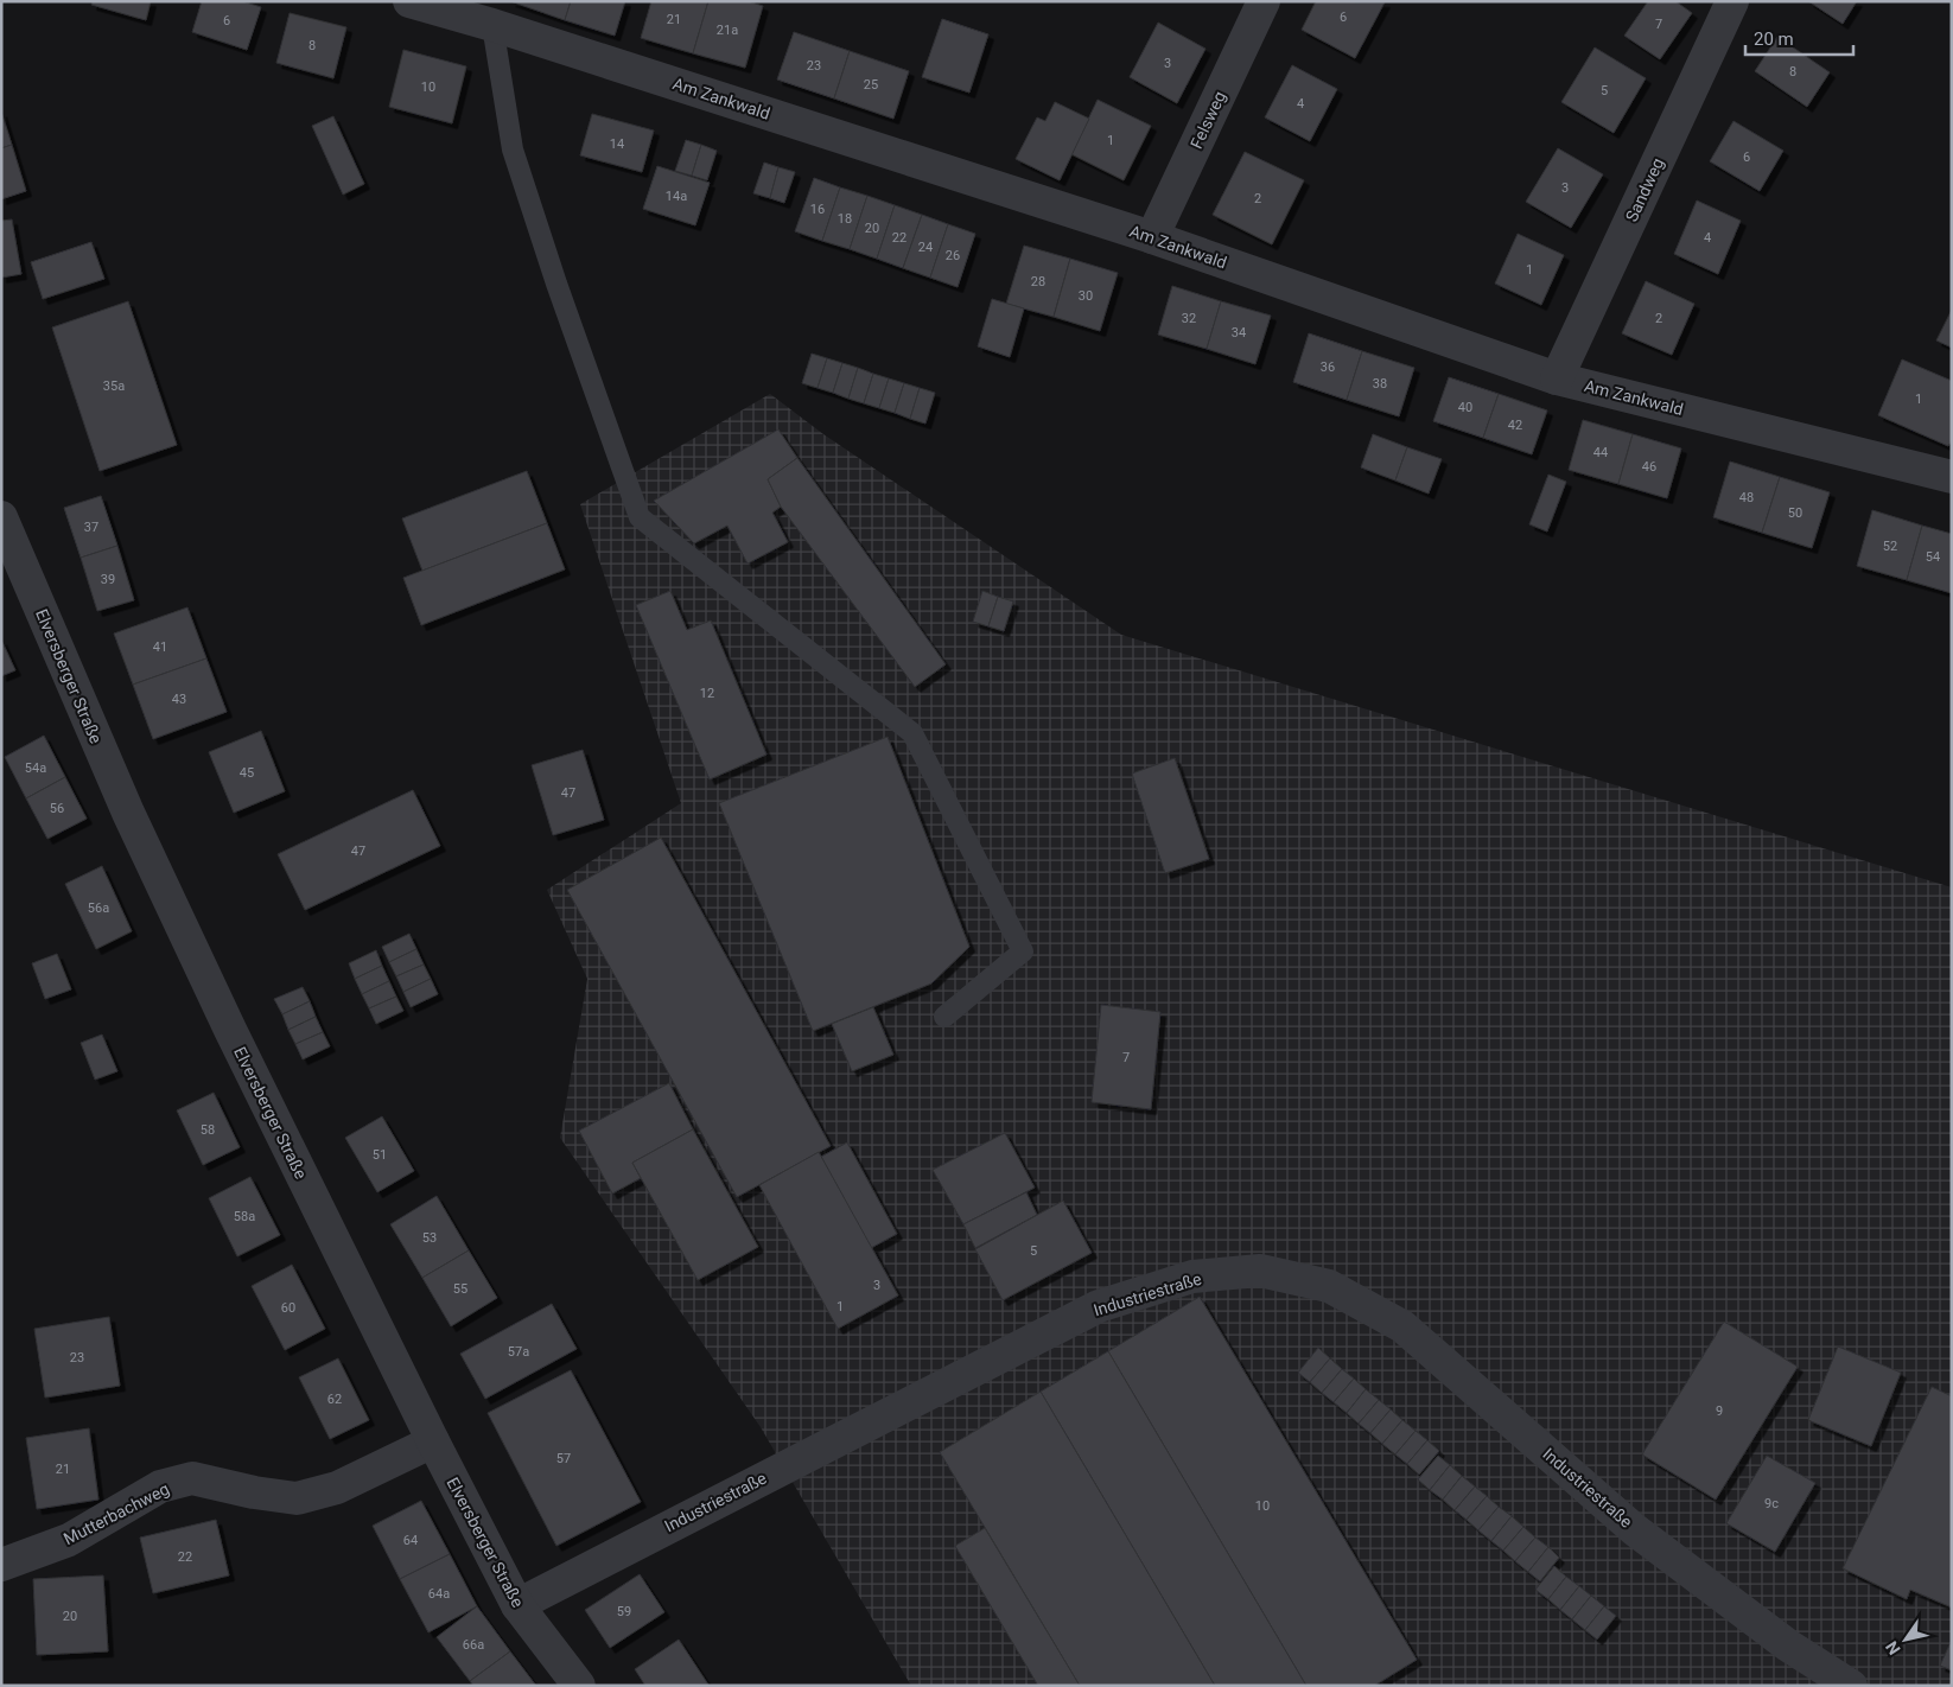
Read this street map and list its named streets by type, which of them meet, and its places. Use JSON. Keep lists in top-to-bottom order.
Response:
{
  "streets": {
    "street": [
      "Am Zankwald",
      "Felsweg",
      "Sandweg",
      "Elversberger Straße",
      "Industriestraße",
      "Mutterbachweg"
    ]
  },
  "crossings": [
    ["Am Zankwald", "Felsweg"],
    ["Am Zankwald", "Sandweg"],
    ["Elversberger Straße", "Industriestraße"],
    ["Elversberger Straße", "Mutterbachweg"]
  ],
  "house_numbers": [
    "6",
    "21",
    "6",
    "7",
    "21a",
    "8",
    "3",
    "23",
    "8",
    "25",
    "10",
    "5",
    "4",
    "1",
    "14",
    "6",
    "3",
    "14a",
    "2",
    "16",
    "18",
    "20",
    "22",
    "4",
    "24",
    "26",
    "1",
    "28",
    "30",
    "32",
    "2",
    "34",
    "36",
    "38",
    "35a",
    "1",
    "40",
    "42",
    "44",
    "46",
    "48",
    "50",
    "37",
    "52",
    "54",
    "39",
    "41",
    "12",
    "43",
    "54a",
    "45",
    "47",
    "56",
    "47",
    "56a",
    "7",
    "58",
    "51",
    "58a",
    "53",
    "5",
    "3",
    "55",
    "1",
    "60",
    "57a",
    "23",
    "62",
    "9",
    "57",
    "21",
    "9c",
    "10",
    "64",
    "22",
    "64a",
    "59",
    "20",
    "66a"
  ],
  "scale_bar": "20 m",
  "north": "bottom left"
}
